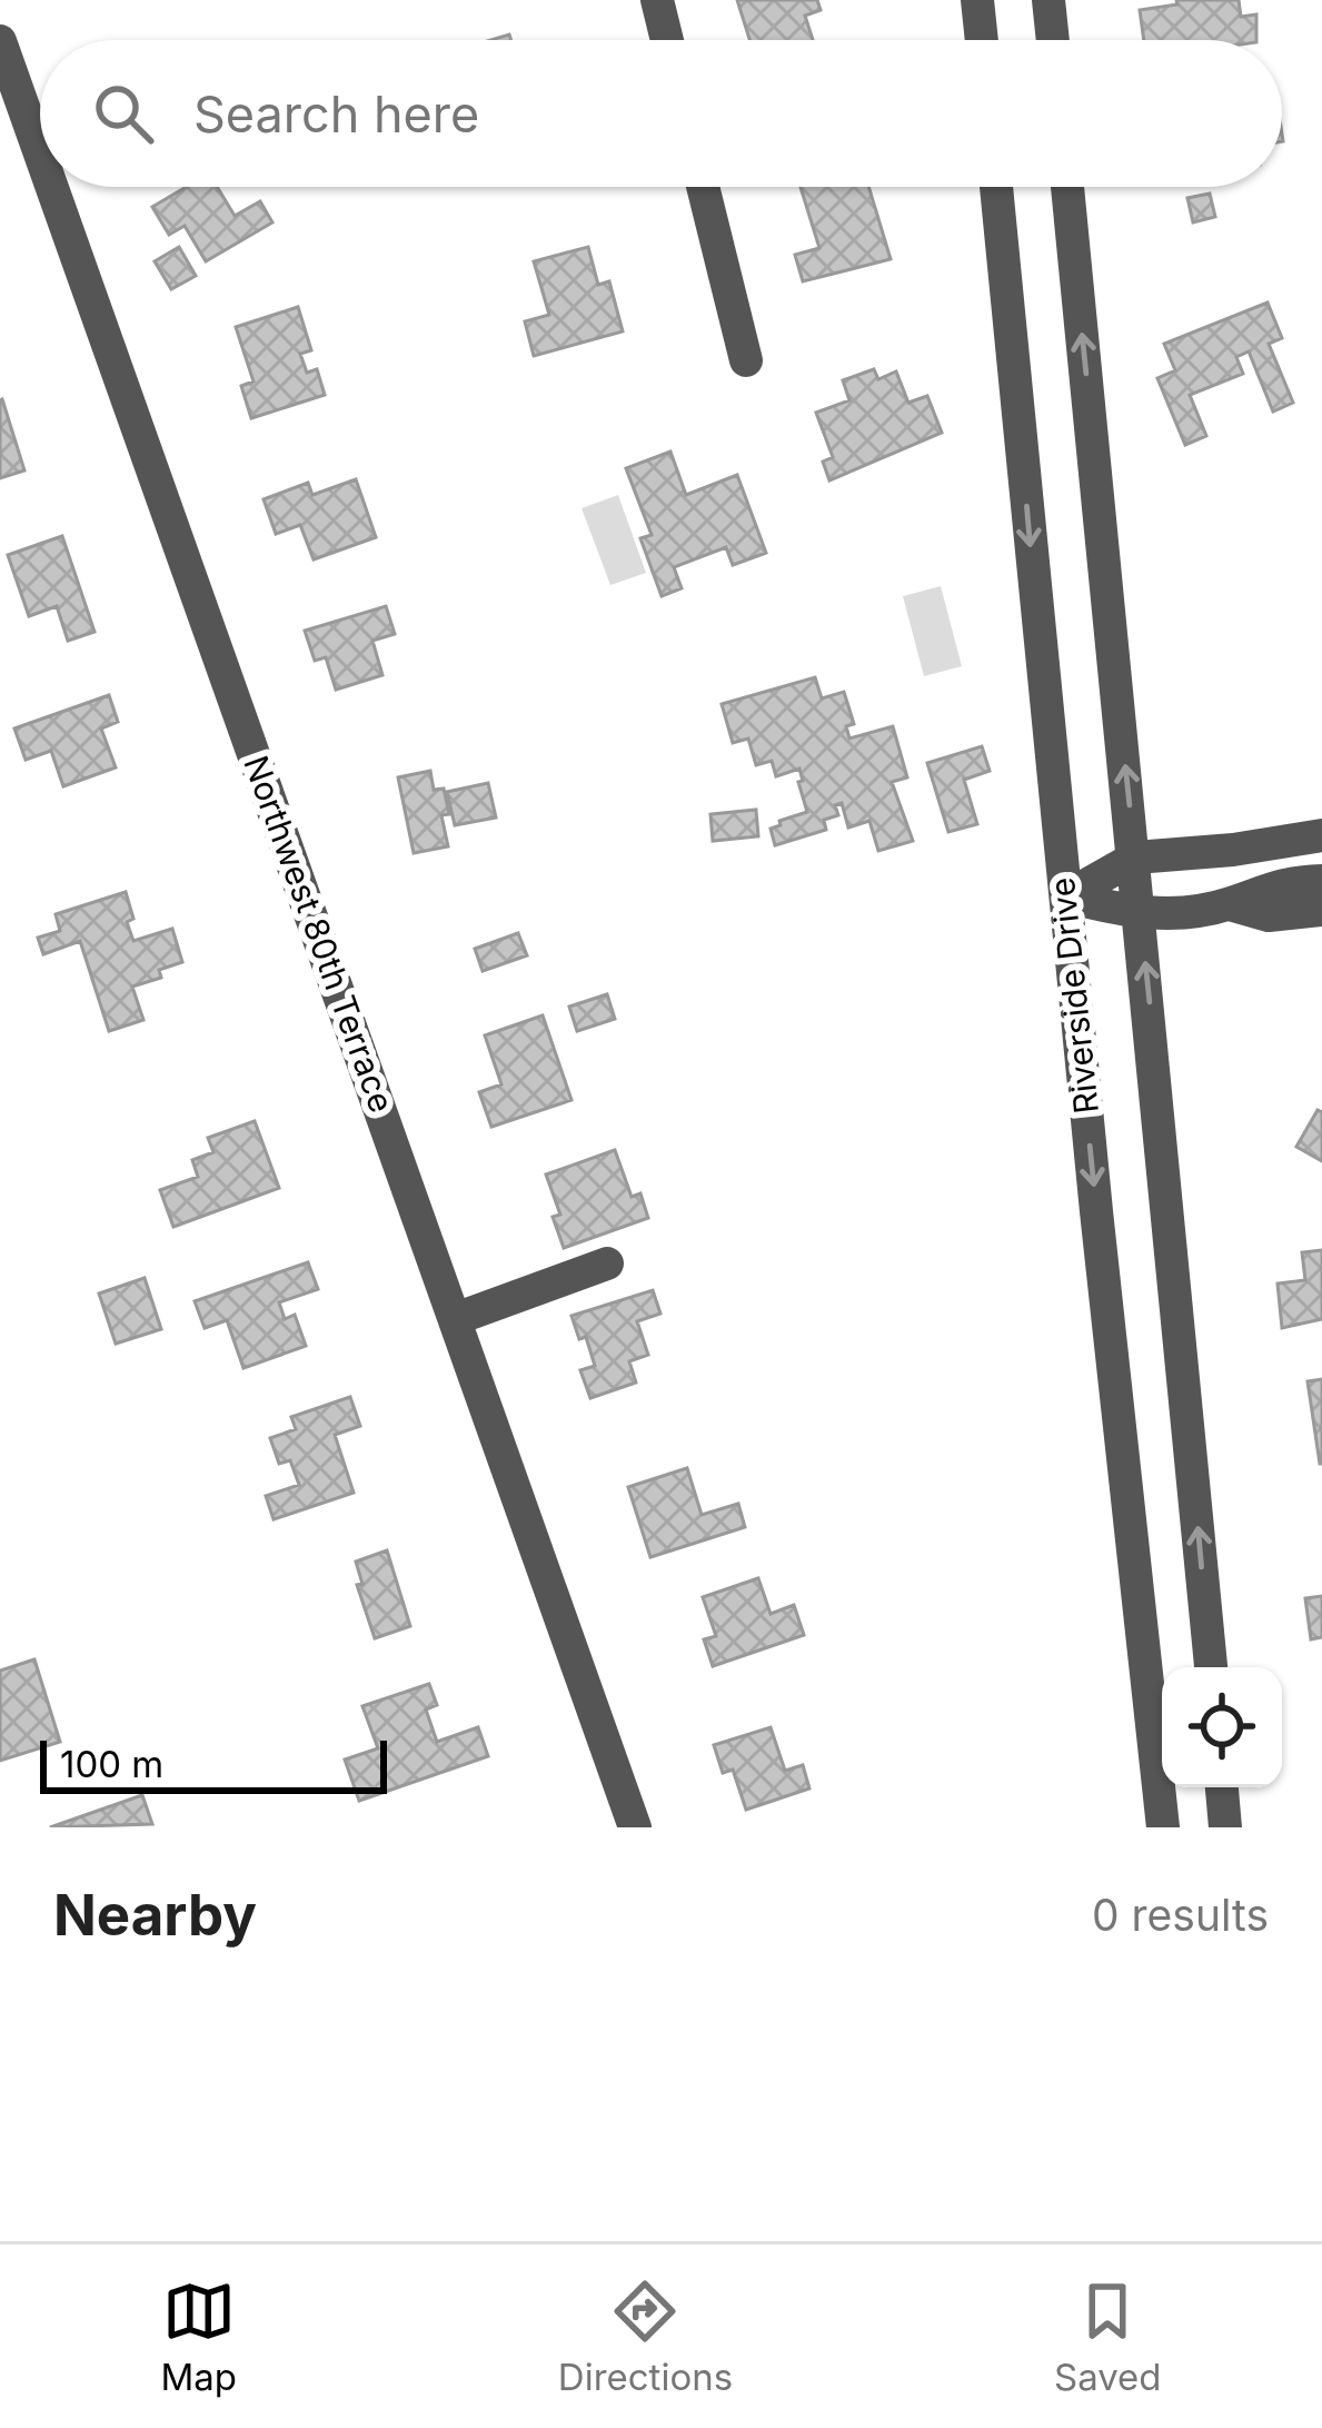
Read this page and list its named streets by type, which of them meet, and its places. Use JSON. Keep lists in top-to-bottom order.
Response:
{
  "streets": {
    "street": ["Northwest 80th Terrace", "Riverside Drive"]
  },
  "scale_bar": "100 m",
  "page": {
    "search": "Search here",
    "scale": "100 m",
    "heading": ["Nearby", "0 results"],
    "nav": ["Map", "Directions", "Saved"]
  }
}
